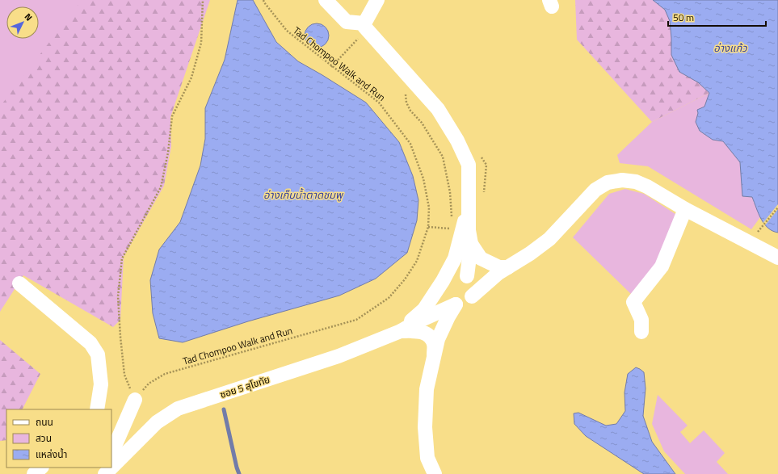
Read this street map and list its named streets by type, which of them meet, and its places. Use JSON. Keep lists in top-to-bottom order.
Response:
{
  "streets": {
    "street": ["ซอย 5 สุโขทัย"],
    "path": ["Tad Chompoo Walk and Run"]
  },
  "water": ["อ่างแก้ว", "อ่างเก็บน้ำตาดชมพู"],
  "legend": ["ถนน", "สวน", "แหล่งน้ำ"],
  "scale_bar": "50 m",
  "north": "top right"
}
